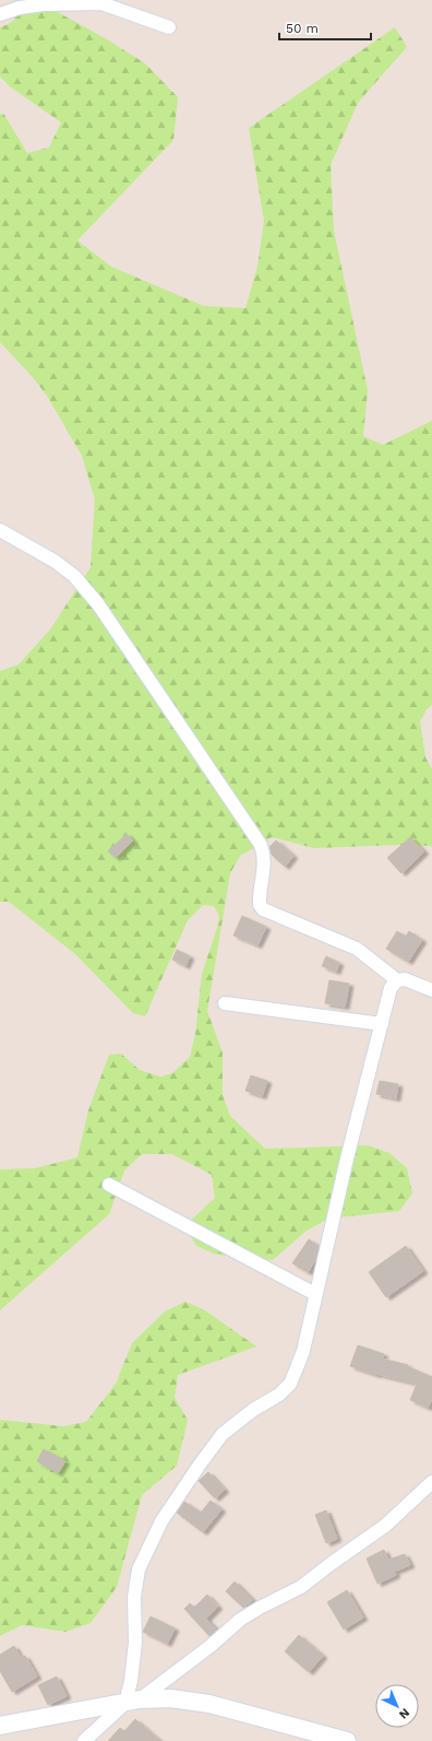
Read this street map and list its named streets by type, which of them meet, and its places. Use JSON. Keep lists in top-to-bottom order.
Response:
{
  "scale_bar": "50 m",
  "north": "bottom right"
}
